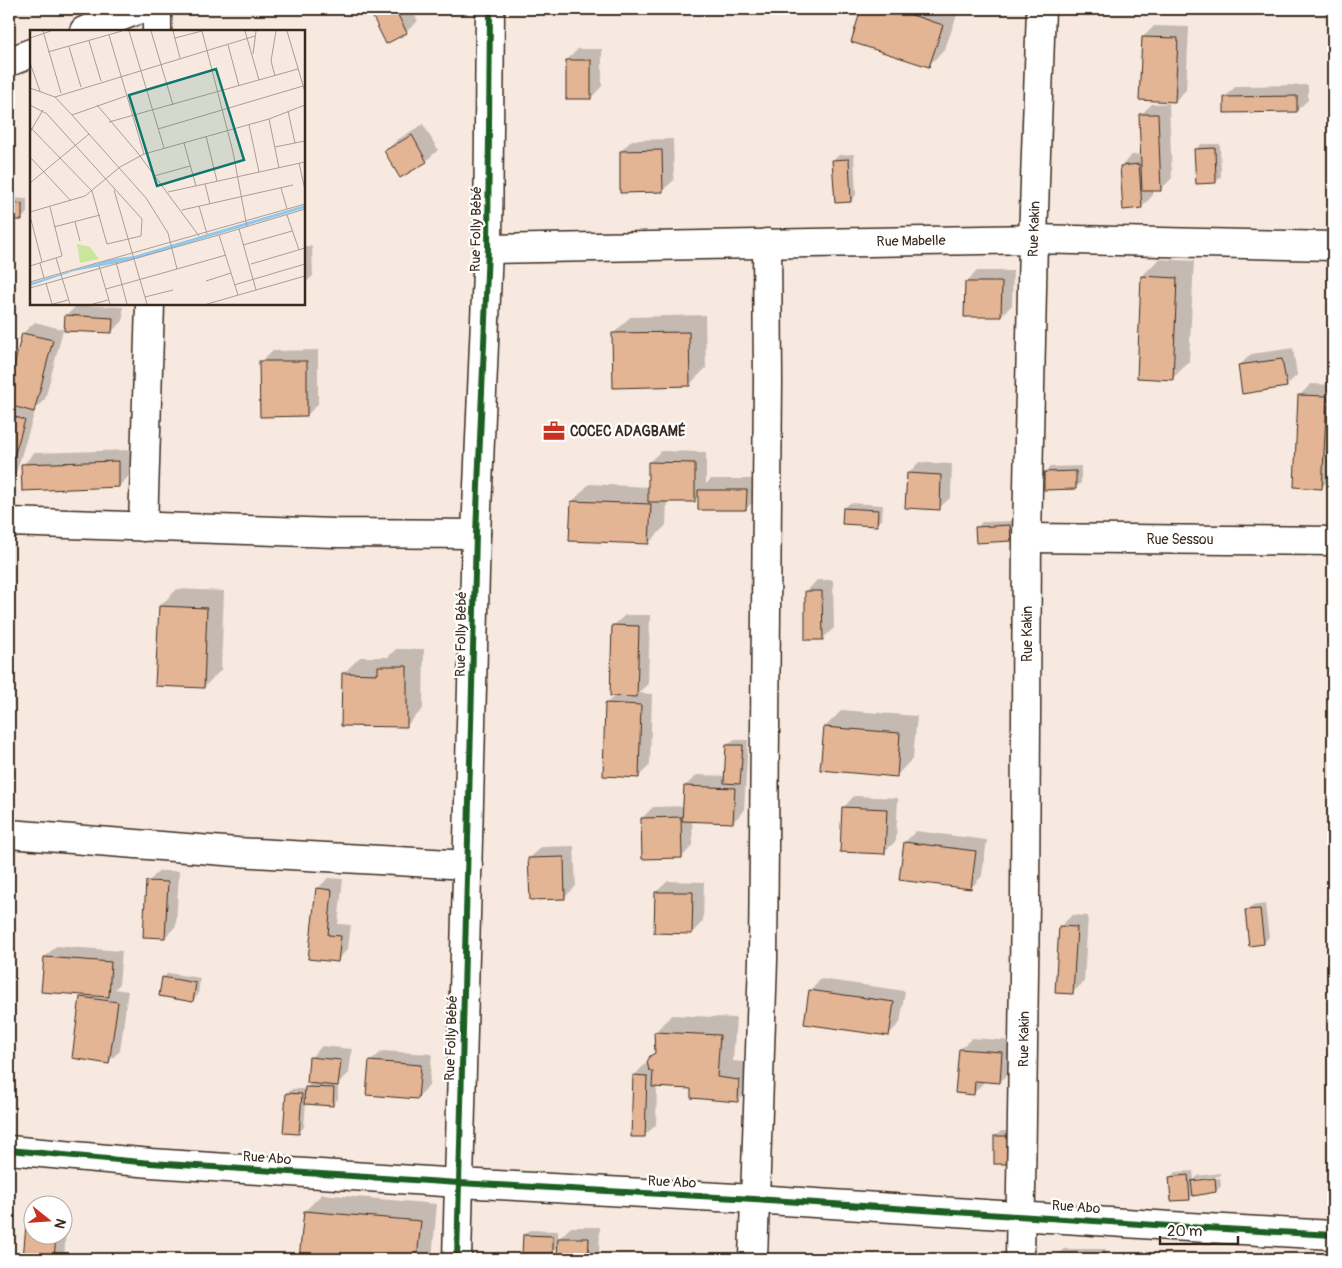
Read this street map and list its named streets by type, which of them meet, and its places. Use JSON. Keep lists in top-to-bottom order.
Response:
{
  "streets": {
    "street": [
      "Rue Folly Bébé",
      "Rue Kakin",
      "Rue Mabelle",
      "Rue Sessou",
      "Rue Abo"
    ]
  },
  "crossings": [
    ["Rue Folly Bébé", "Rue Mabelle"],
    ["Rue Folly Bébé", "Rue Abo"],
    ["Rue Kakin", "Rue Mabelle"],
    ["Rue Kakin", "Rue Sessou"],
    ["Rue Kakin", "Rue Abo"]
  ],
  "places": {
    "office": ["COCEC ADAGBAMÉ"]
  },
  "scale_bar": "20 m",
  "north": "right"
}
